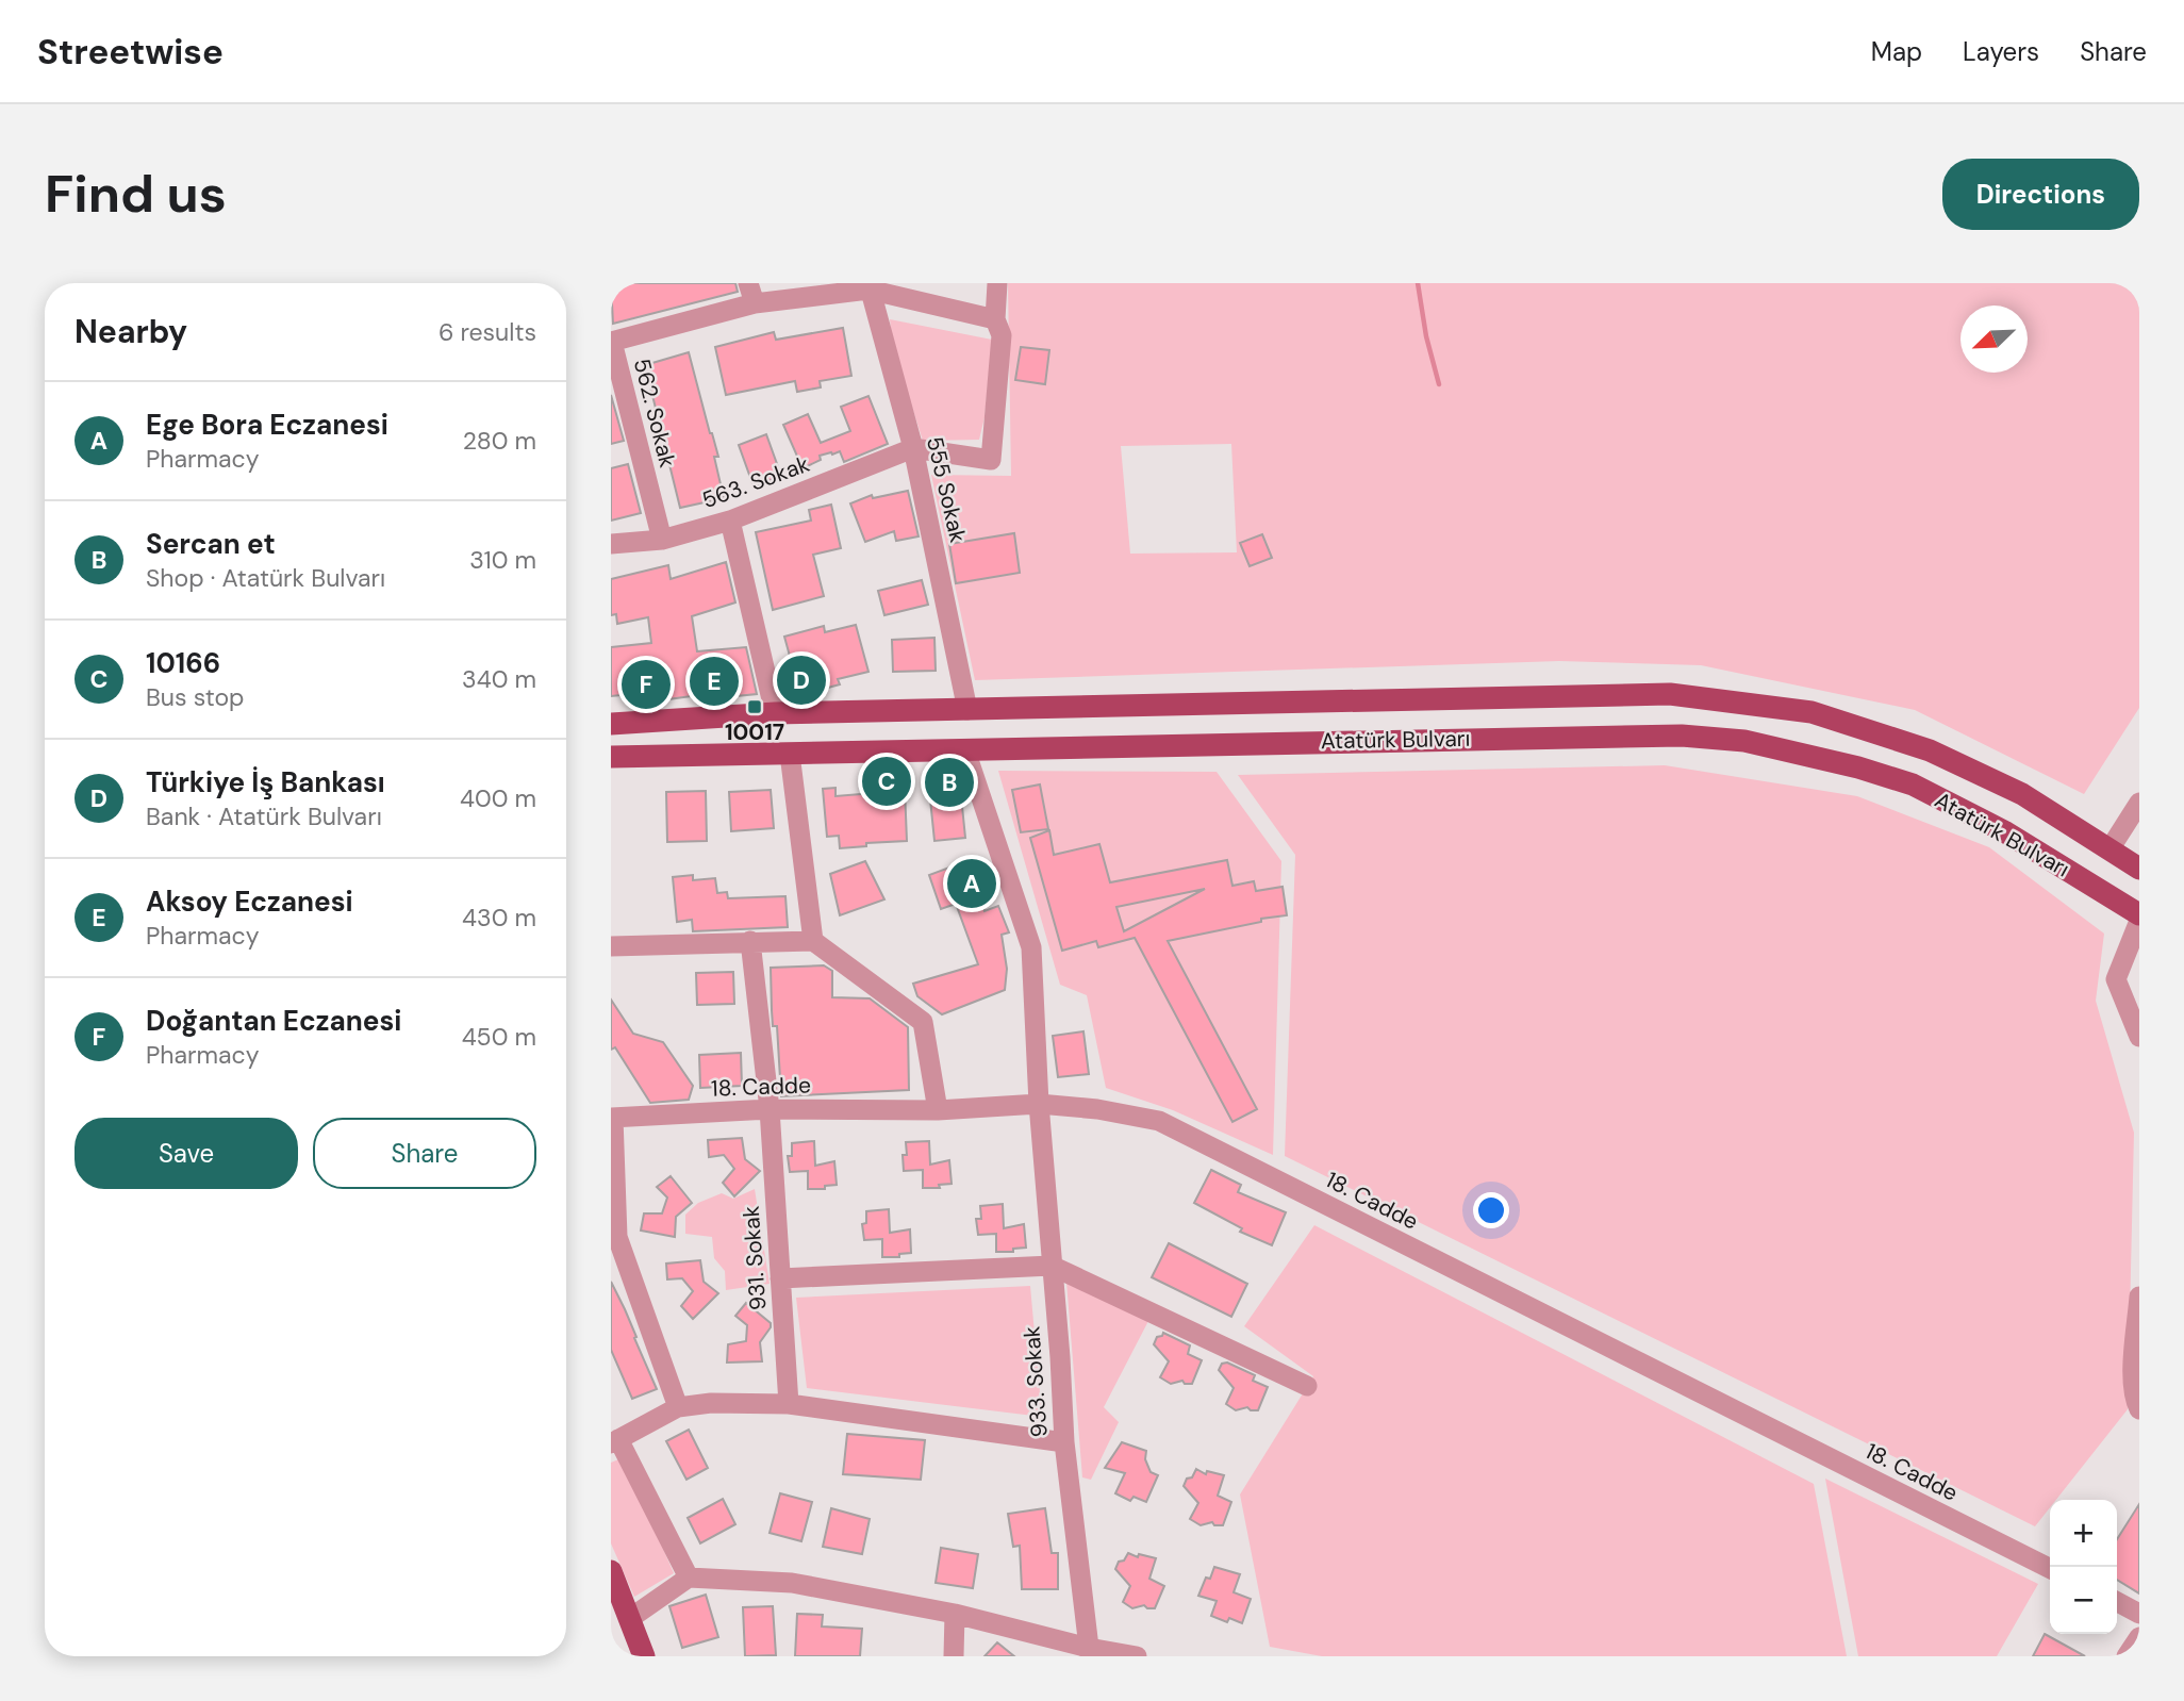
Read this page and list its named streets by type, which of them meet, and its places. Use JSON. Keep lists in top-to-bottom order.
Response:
{
  "streets": {
    "main road": ["Atatürk Bulvarı"],
    "street": [
      "562. Sokak",
      "563. Sokak",
      "555 Sokak",
      "18. Cadde",
      "931. Sokak",
      "933. Sokak"
    ]
  },
  "crossings": [
    ["562. Sokak", "563. Sokak"],
    ["563. Sokak", "555 Sokak"],
    ["555 Sokak", "Atatürk Bulvarı"],
    ["Atatürk Bulvarı", "933. Sokak"],
    ["18. Cadde", "931. Sokak"],
    ["18. Cadde", "933. Sokak"]
  ],
  "places": {
    "transit": ["10017"]
  },
  "north": "bottom left",
  "page": {
    "header": "Streetwise",
    "nav": ["Map", "Layers", "Share"],
    "buttons": [
      "Directions",
      ["Save", "Share"]
    ],
    "title": "Find us",
    "heading": ["Nearby", "6 results"],
    "list": [
      {
        "mark": "A",
        "name": "Ege Bora Eczanesi",
        "note": "Pharmacy",
        "value": "280 m"
      },
      {
        "mark": "B",
        "name": "Sercan et",
        "note": "Shop · Atatürk Bulvarı",
        "value": "310 m"
      },
      {
        "mark": "C",
        "name": "10166",
        "note": "Bus stop",
        "value": "340 m"
      },
      {
        "mark": "D",
        "name": "Türkiye İş Bankası",
        "note": "Bank · Atatürk Bulvarı",
        "value": "400 m"
      },
      {
        "mark": "E",
        "name": "Aksoy Eczanesi",
        "note": "Pharmacy",
        "value": "430 m"
      },
      {
        "mark": "F",
        "name": "Doğantan Eczanesi",
        "note": "Pharmacy",
        "value": "450 m"
      }
    ],
    "pins": [
      "D",
      "E",
      "F",
      "C",
      "B",
      "A"
    ],
    "map_buttons": ["+", "−"]
  }
}
